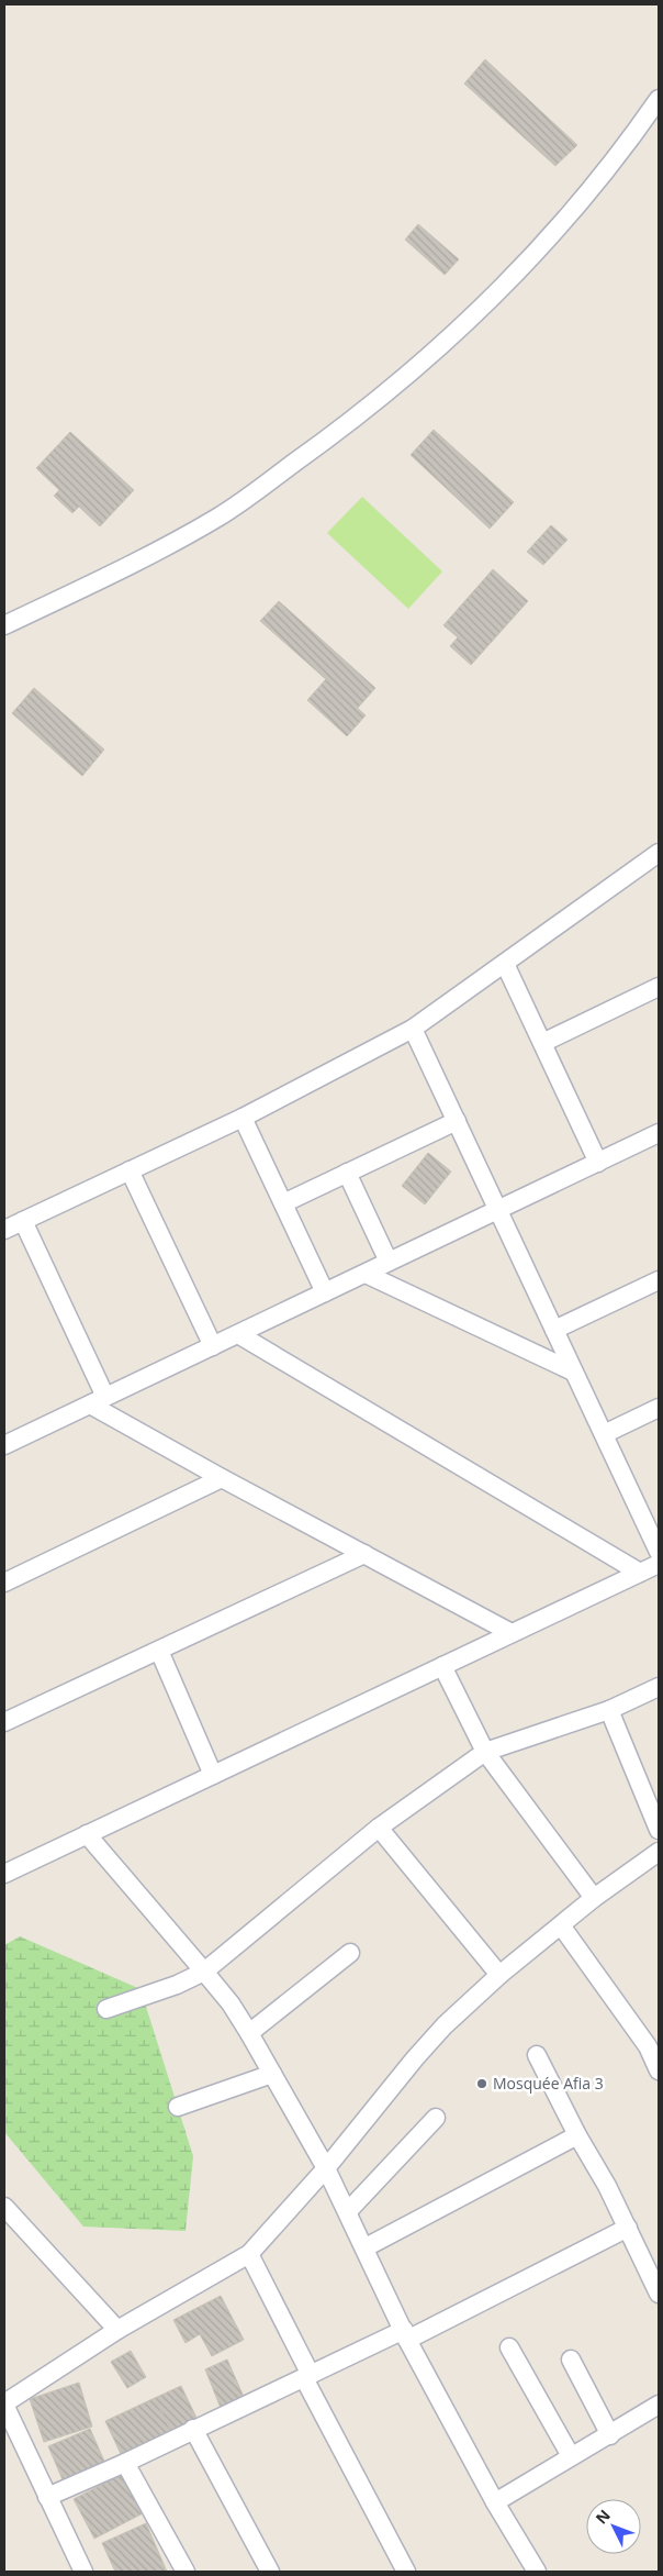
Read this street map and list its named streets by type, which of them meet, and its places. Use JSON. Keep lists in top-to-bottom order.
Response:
{
  "places": ["Mosquée Afia 3"],
  "north": "top left"
}
